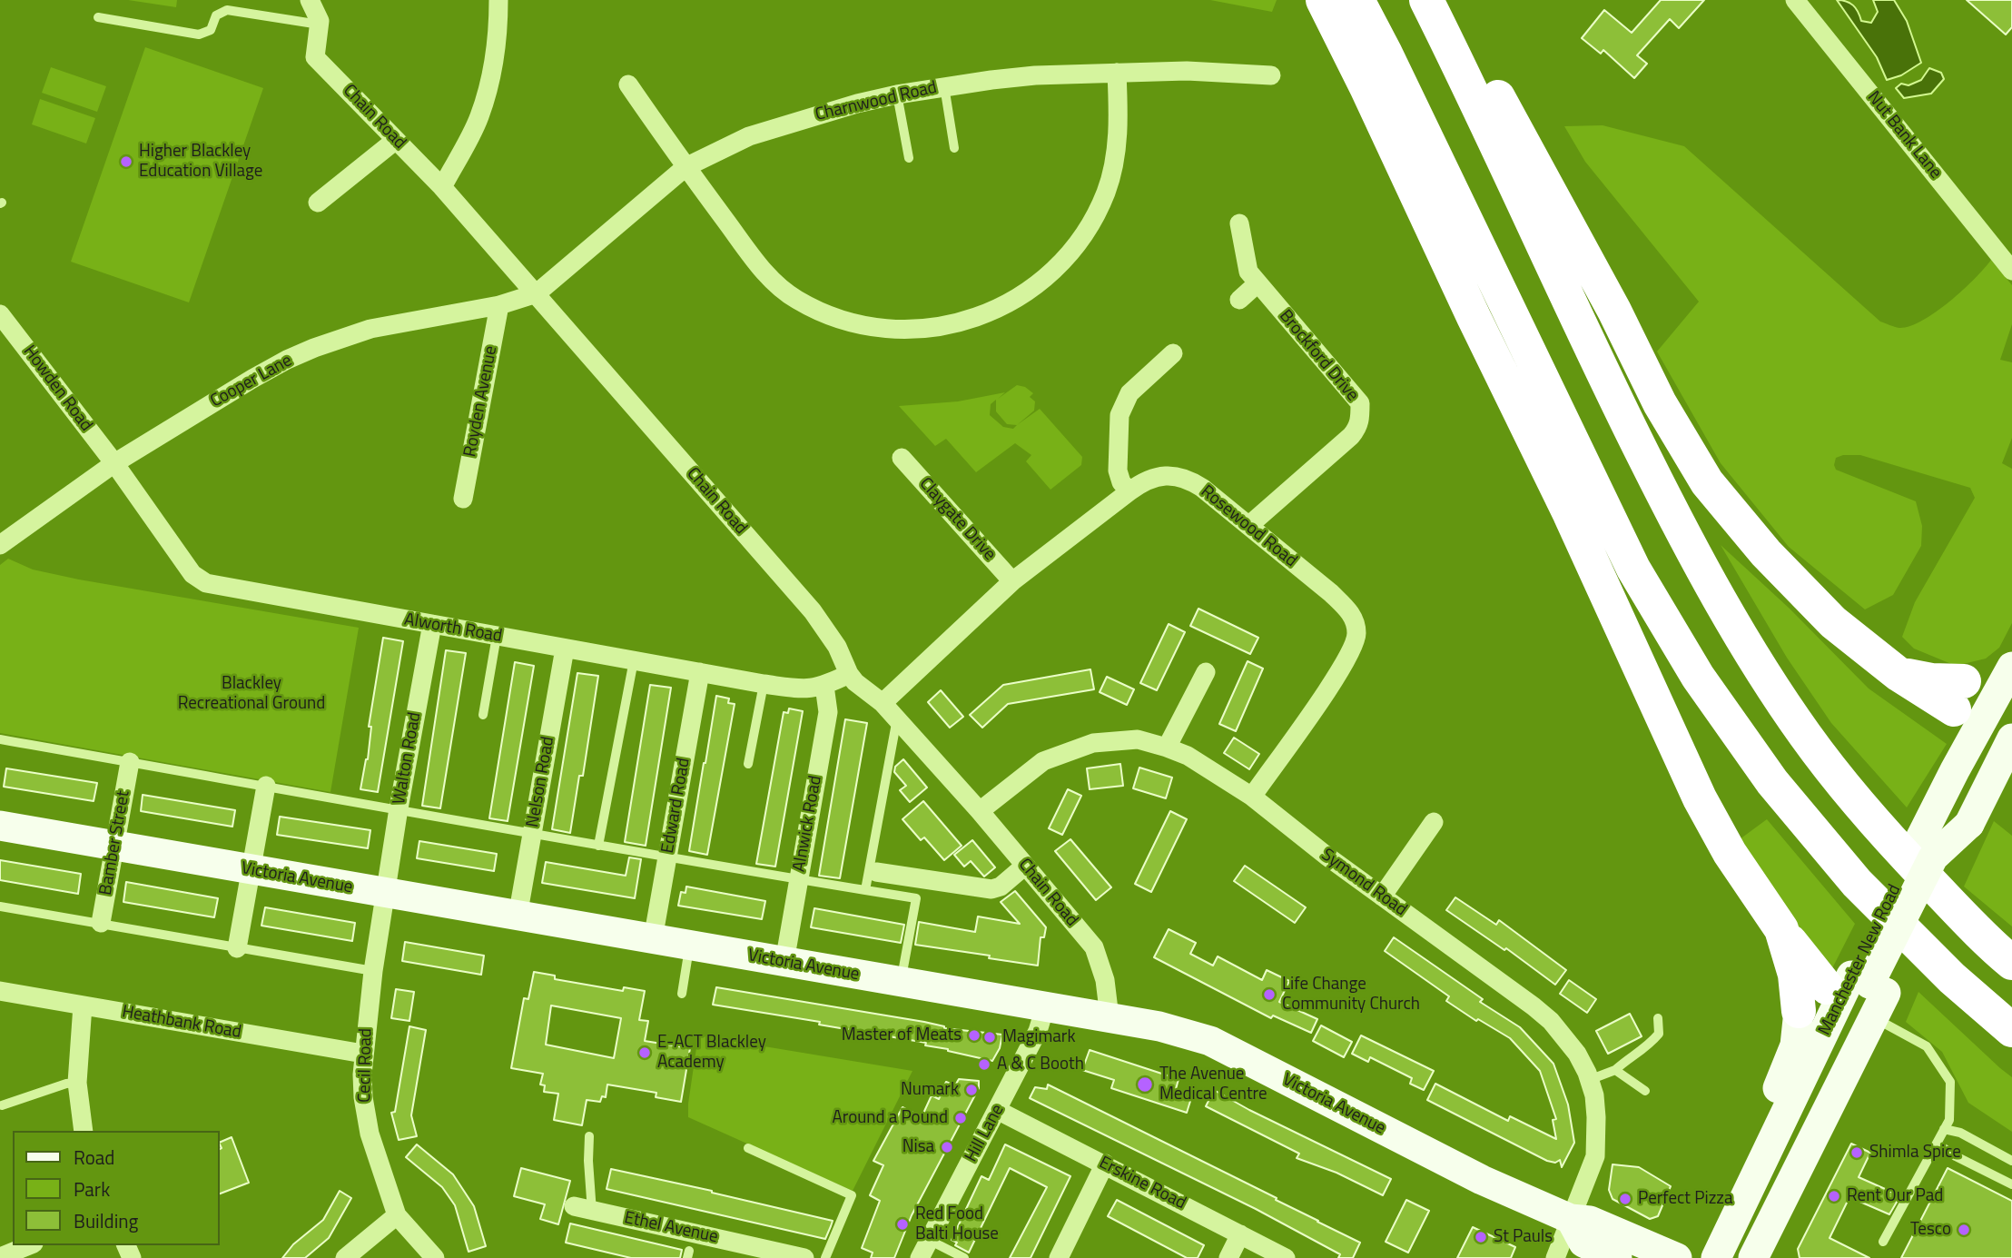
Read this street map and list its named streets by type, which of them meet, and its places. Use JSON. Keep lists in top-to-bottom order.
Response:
{
  "streets": {
    "main road": ["Victoria Avenue", "Manchester New Road"],
    "street": [
      "Charnwood Road",
      "Chain Road",
      "Nut Bank Lane",
      "Brockford Drive",
      "Cooper Lane",
      "Howden Road",
      "Royden Avenue",
      "Claygate Drive",
      "Rosewood Road",
      "Alworth Road",
      "Walton Road",
      "Nelson Road",
      "Edward Road",
      "Alnwick Road",
      "Bamber Street",
      "Symond Road",
      "Heathbank Road",
      "Cecil Road",
      "Hill Lane",
      "Erskine Road",
      "Ethel Avenue"
    ]
  },
  "crossings": [
    ["Charnwood Road", "Chain Road"],
    ["Charnwood Road", "Cooper Lane"],
    ["Chain Road", "Cooper Lane"],
    ["Chain Road", "Rosewood Road"],
    ["Chain Road", "Alworth Road"],
    ["Chain Road", "Victoria Avenue"],
    ["Chain Road", "Symond Road"],
    ["Brockford Drive", "Rosewood Road"],
    ["Cooper Lane", "Howden Road"],
    ["Cooper Lane", "Royden Avenue"],
    ["Cooper Lane", "Alworth Road"],
    ["Howden Road", "Alworth Road"],
    ["Claygate Drive", "Rosewood Road"],
    ["Rosewood Road", "Symond Road"],
    ["Alworth Road", "Walton Road"],
    ["Alworth Road", "Nelson Road"],
    ["Alworth Road", "Edward Road"],
    ["Alworth Road", "Alnwick Road"],
    ["Walton Road", "Victoria Avenue"],
    ["Walton Road", "Cecil Road"],
    ["Nelson Road", "Victoria Avenue"],
    ["Edward Road", "Victoria Avenue"],
    ["Alnwick Road", "Victoria Avenue"],
    ["Bamber Street", "Victoria Avenue"],
    ["Victoria Avenue", "Symond Road"],
    ["Victoria Avenue", "Cecil Road"],
    ["Victoria Avenue", "Hill Lane"],
    ["Heathbank Road", "Cecil Road"],
    ["Hill Lane", "Erskine Road"]
  ],
  "parks": ["Blackley Recreational Ground"],
  "places": [
    "Higher Blackley Education Village",
    "Life Change Community Church",
    "Master of Meats",
    "Magimark",
    "E-ACT Blackley Academy",
    "A & C Booth",
    "The Avenue Medical Centre",
    "Numark",
    "Around a Pound",
    "Nisa",
    "Shimla Spice",
    "Rent Our Pad",
    "Perfect Pizza",
    "Red Food Balti House",
    "Tesco",
    "St Pauls"
  ],
  "legend": ["Road", "Park", "Building"]
}
